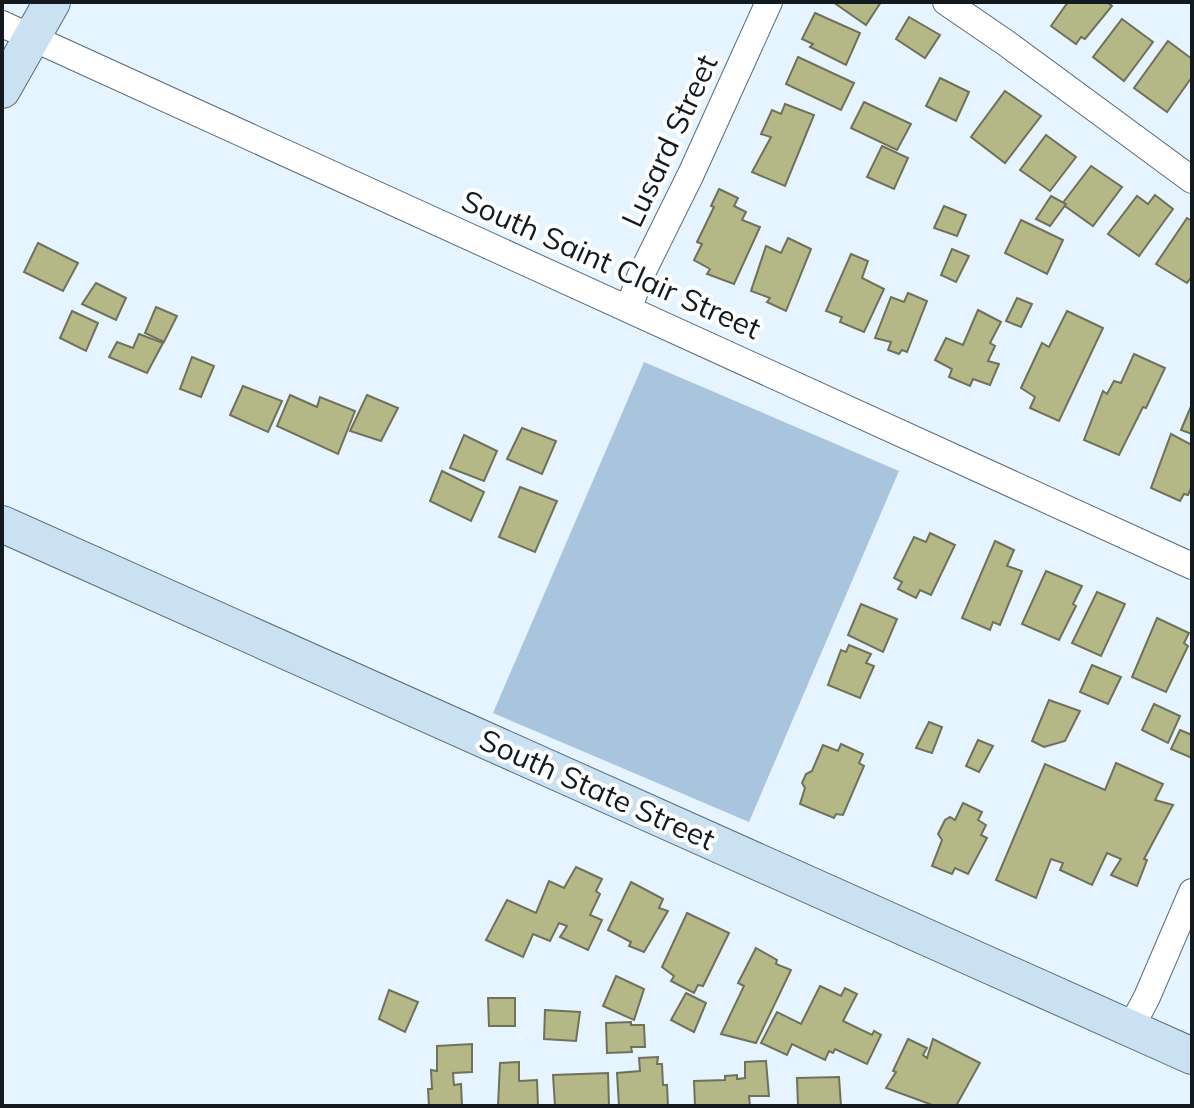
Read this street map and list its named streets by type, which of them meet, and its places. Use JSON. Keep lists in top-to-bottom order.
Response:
{
  "streets": {
    "main road": ["South State Street"],
    "street": ["Lusard Street", "South Saint Clair Street"]
  },
  "crossings": [
    ["Lusard Street", "South Saint Clair Street"]
  ]
}
